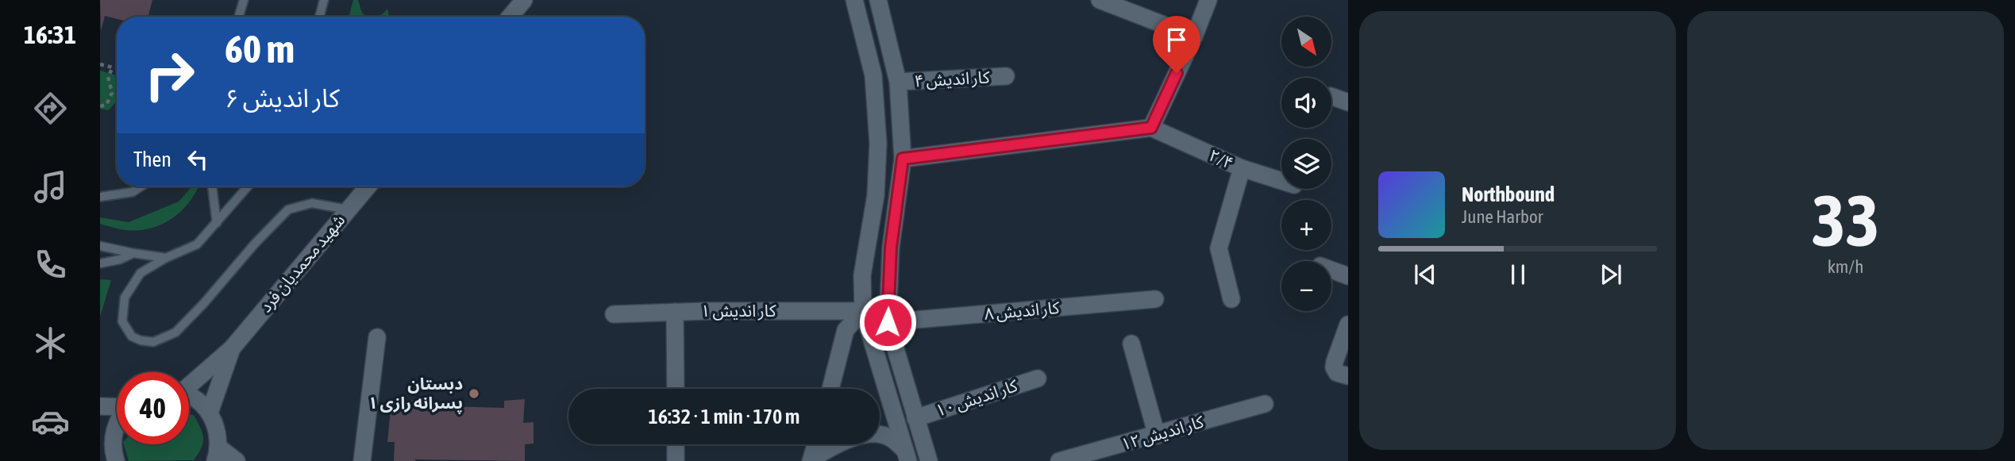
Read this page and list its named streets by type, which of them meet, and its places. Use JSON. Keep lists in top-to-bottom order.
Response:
{
  "streets": {
    "street": [
      "۴ کار اندیش",
      "۲/۴",
      "شهید محمدیان فرد",
      "۱ کار اندیش",
      "۸ کار اندیش",
      "۱۰ کار اندیش",
      "۱۲ کار اندیش"
    ]
  },
  "places": ["دبستان پسرانه رازی ۱"],
  "north": "bottom right",
  "page": {
    "tabs": "16:31",
    "tile": ["33", "km/h"],
    "map_buttons": ["+", "−"],
    "turn": ["60 m", "۶ کار اندیش"],
    "then": "Then",
    "song": ["Northbound", "June Harbor"],
    "limit": "40",
    "trip": "16:32 · 1 min · 170 m"
  }
}
